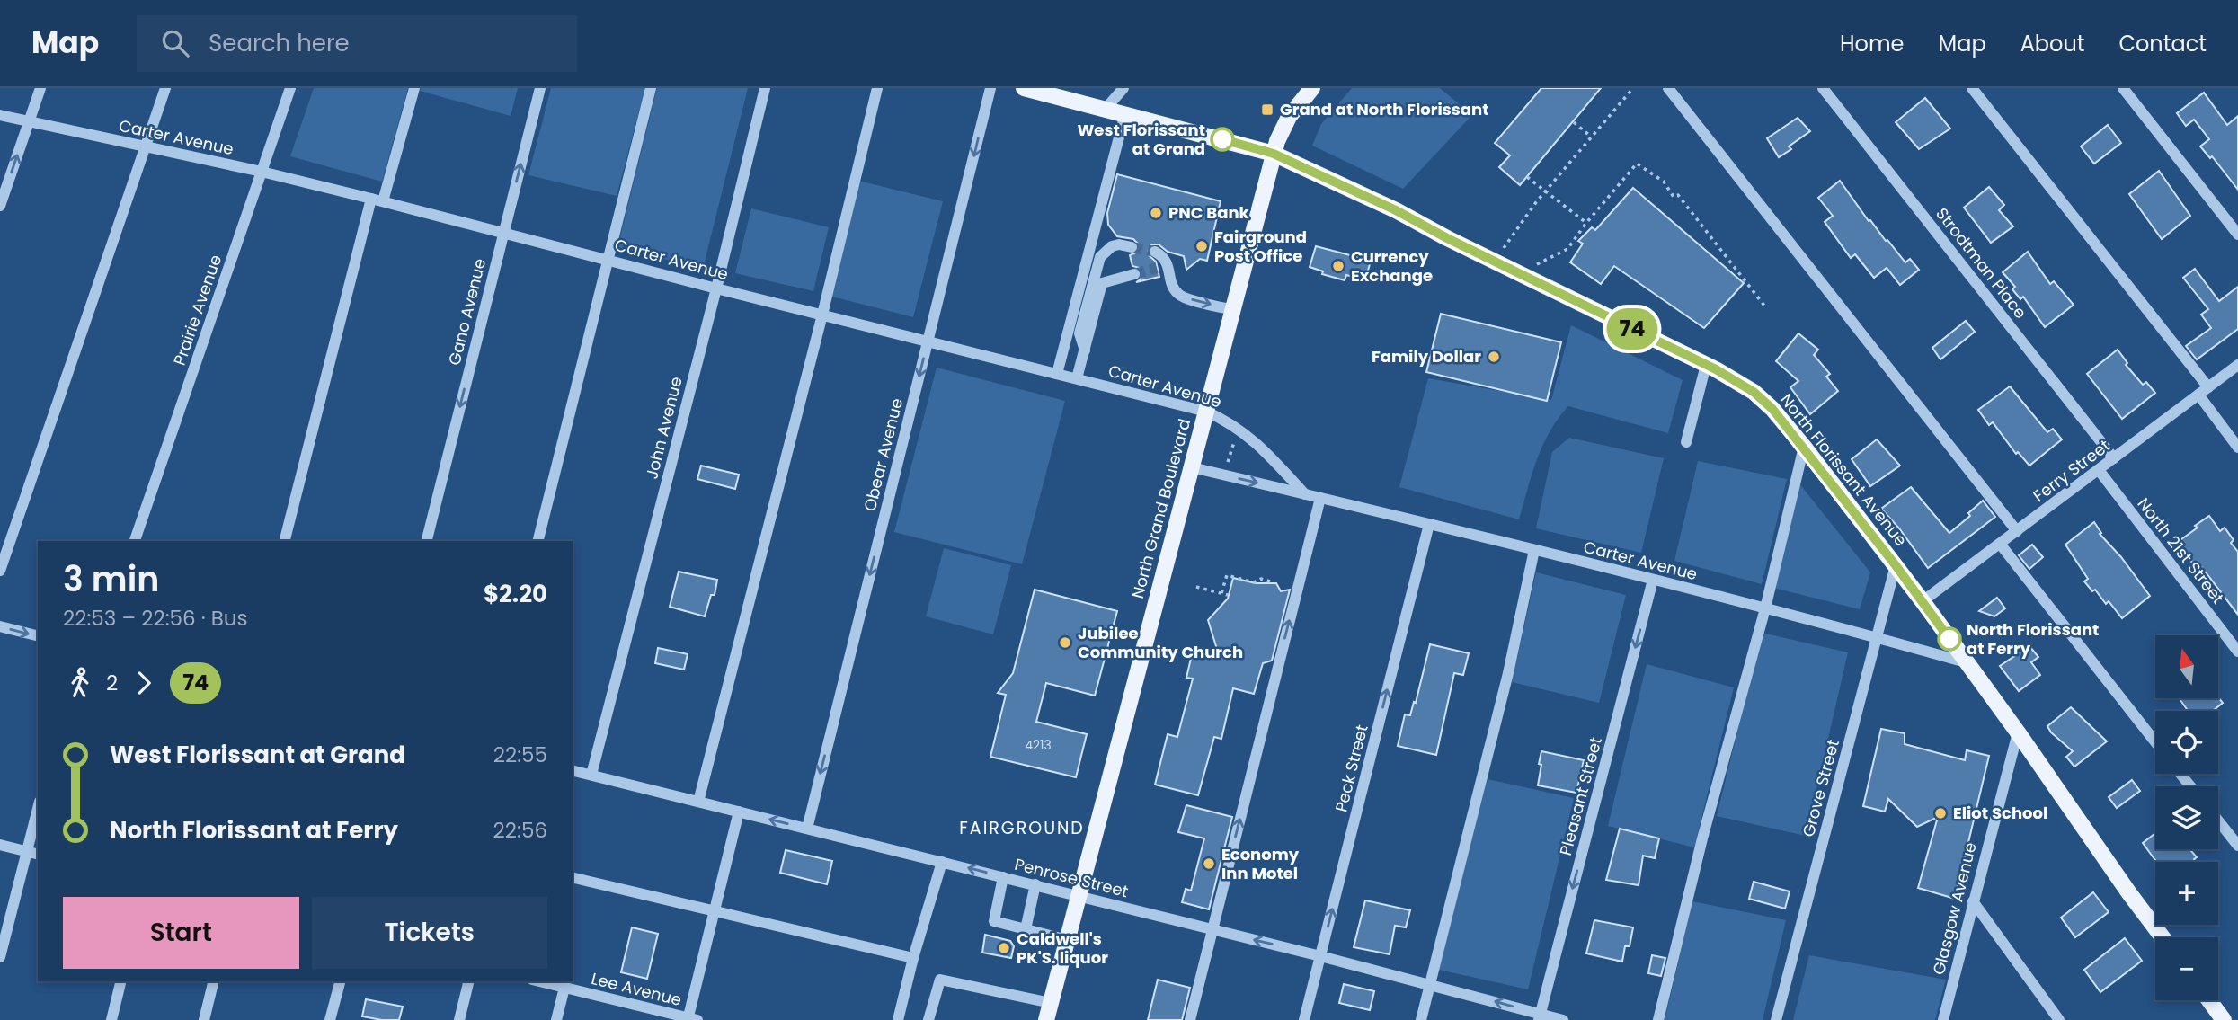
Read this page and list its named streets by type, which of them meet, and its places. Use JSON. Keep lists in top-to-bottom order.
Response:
{
  "streets": {
    "main road": ["North Florissant Avenue", "North Grand Boulevard"],
    "street": [
      "Carter Avenue",
      "Strodtman Place",
      "Prairie Avenue",
      "Gano Avenue",
      "John Avenue",
      "Obear Avenue",
      "Ferry Street",
      "North 21st Street",
      "Peck Street",
      "Grove Street",
      "Pleasant Street",
      "Penrose Street",
      "Glasgow Avenue",
      "Lee Avenue"
    ]
  },
  "crossings": [
    ["Carter Avenue", "Prairie Avenue"],
    ["Carter Avenue", "Gano Avenue"],
    ["Carter Avenue", "John Avenue"],
    ["Carter Avenue", "Obear Avenue"],
    ["Carter Avenue", "North Florissant Avenue"],
    ["Carter Avenue", "North Grand Boulevard"],
    ["Carter Avenue", "Peck Street"],
    ["Carter Avenue", "Grove Street"],
    ["Carter Avenue", "Pleasant Street"],
    ["Strodtman Place", "Ferry Street"],
    ["John Avenue", "Penrose Street"],
    ["Obear Avenue", "Penrose Street"],
    ["North Florissant Avenue", "Ferry Street"],
    ["North Florissant Avenue", "North Grand Boulevard"],
    ["North Florissant Avenue", "Grove Street"],
    ["North Florissant Avenue", "Glasgow Avenue"],
    ["Ferry Street", "North 21st Street"],
    ["North Grand Boulevard", "Penrose Street"],
    ["Peck Street", "Penrose Street"],
    ["Pleasant Street", "Penrose Street"]
  ],
  "one_way": [
    "Obear Avenue",
    "Peck Street",
    "Pleasant Street",
    "Penrose Street"
  ],
  "districts": ["FAIRGROUND"],
  "places": {
    "transit": ["Grand at North Florissant"],
    "other": [
      "West Florissant at Grand",
      "PNC Bank",
      "Fairground Post Office",
      "Currency Exchange",
      "Family Dollar",
      "North Florissant at Ferry",
      "Jubilee Community Church",
      "Eliot School",
      "Economy Inn Motel",
      "Caldwell's PK'S. liquor"
    ]
  },
  "lines": ["bus line 74"],
  "house_numbers": ["4213"],
  "north": "top",
  "page": {
    "header": "Map",
    "search": "Search here",
    "nav": [
      "Home",
      "Map",
      "About",
      "Contact"
    ],
    "on_map": "74",
    "heading": ["3 min", "22:53 – 22:56 · Bus", "$2.20"],
    "map_buttons": ["+", "−"],
    "legs": ["2", "74"],
    "list": [
      {
        "name": "West Florissant at Grand",
        "value": "22:55"
      },
      {
        "name": "North Florissant at Ferry",
        "value": "22:56"
      }
    ],
    "buttons": ["Start", "Tickets"]
  }
}
